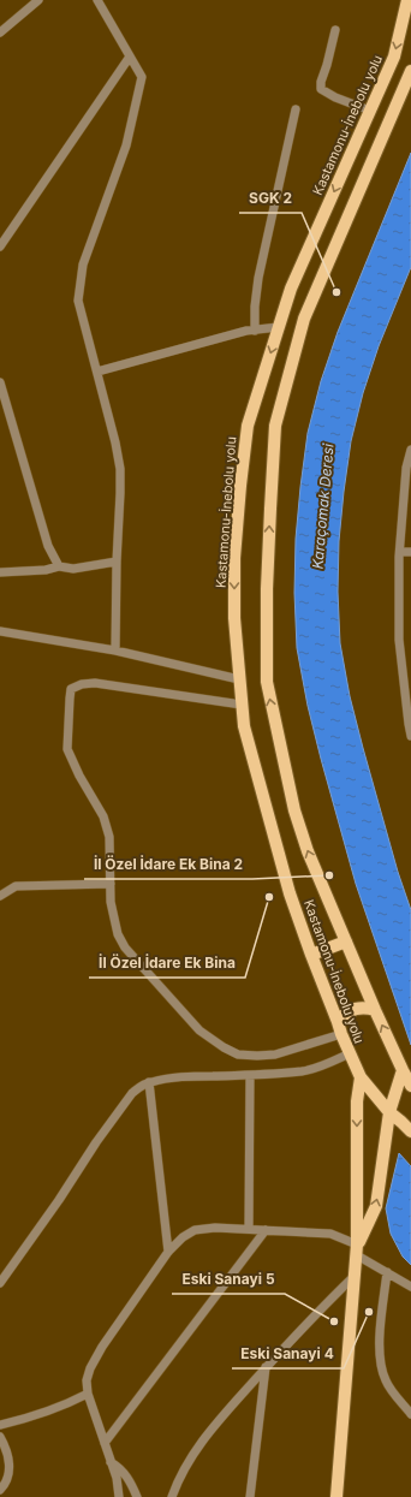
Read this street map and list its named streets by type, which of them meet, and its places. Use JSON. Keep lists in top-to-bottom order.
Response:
{
  "streets": {
    "main road": ["Kastamonu-İnebolu yolu"]
  },
  "water": ["Karaçomak Deresi"],
  "places": [
    "SGK 2",
    "İl Özel İdare Ek Bina 2",
    "İl Özel İdare Ek Bina",
    "Eski Sanayi 4",
    "Eski Sanayi 5"
  ]
}
